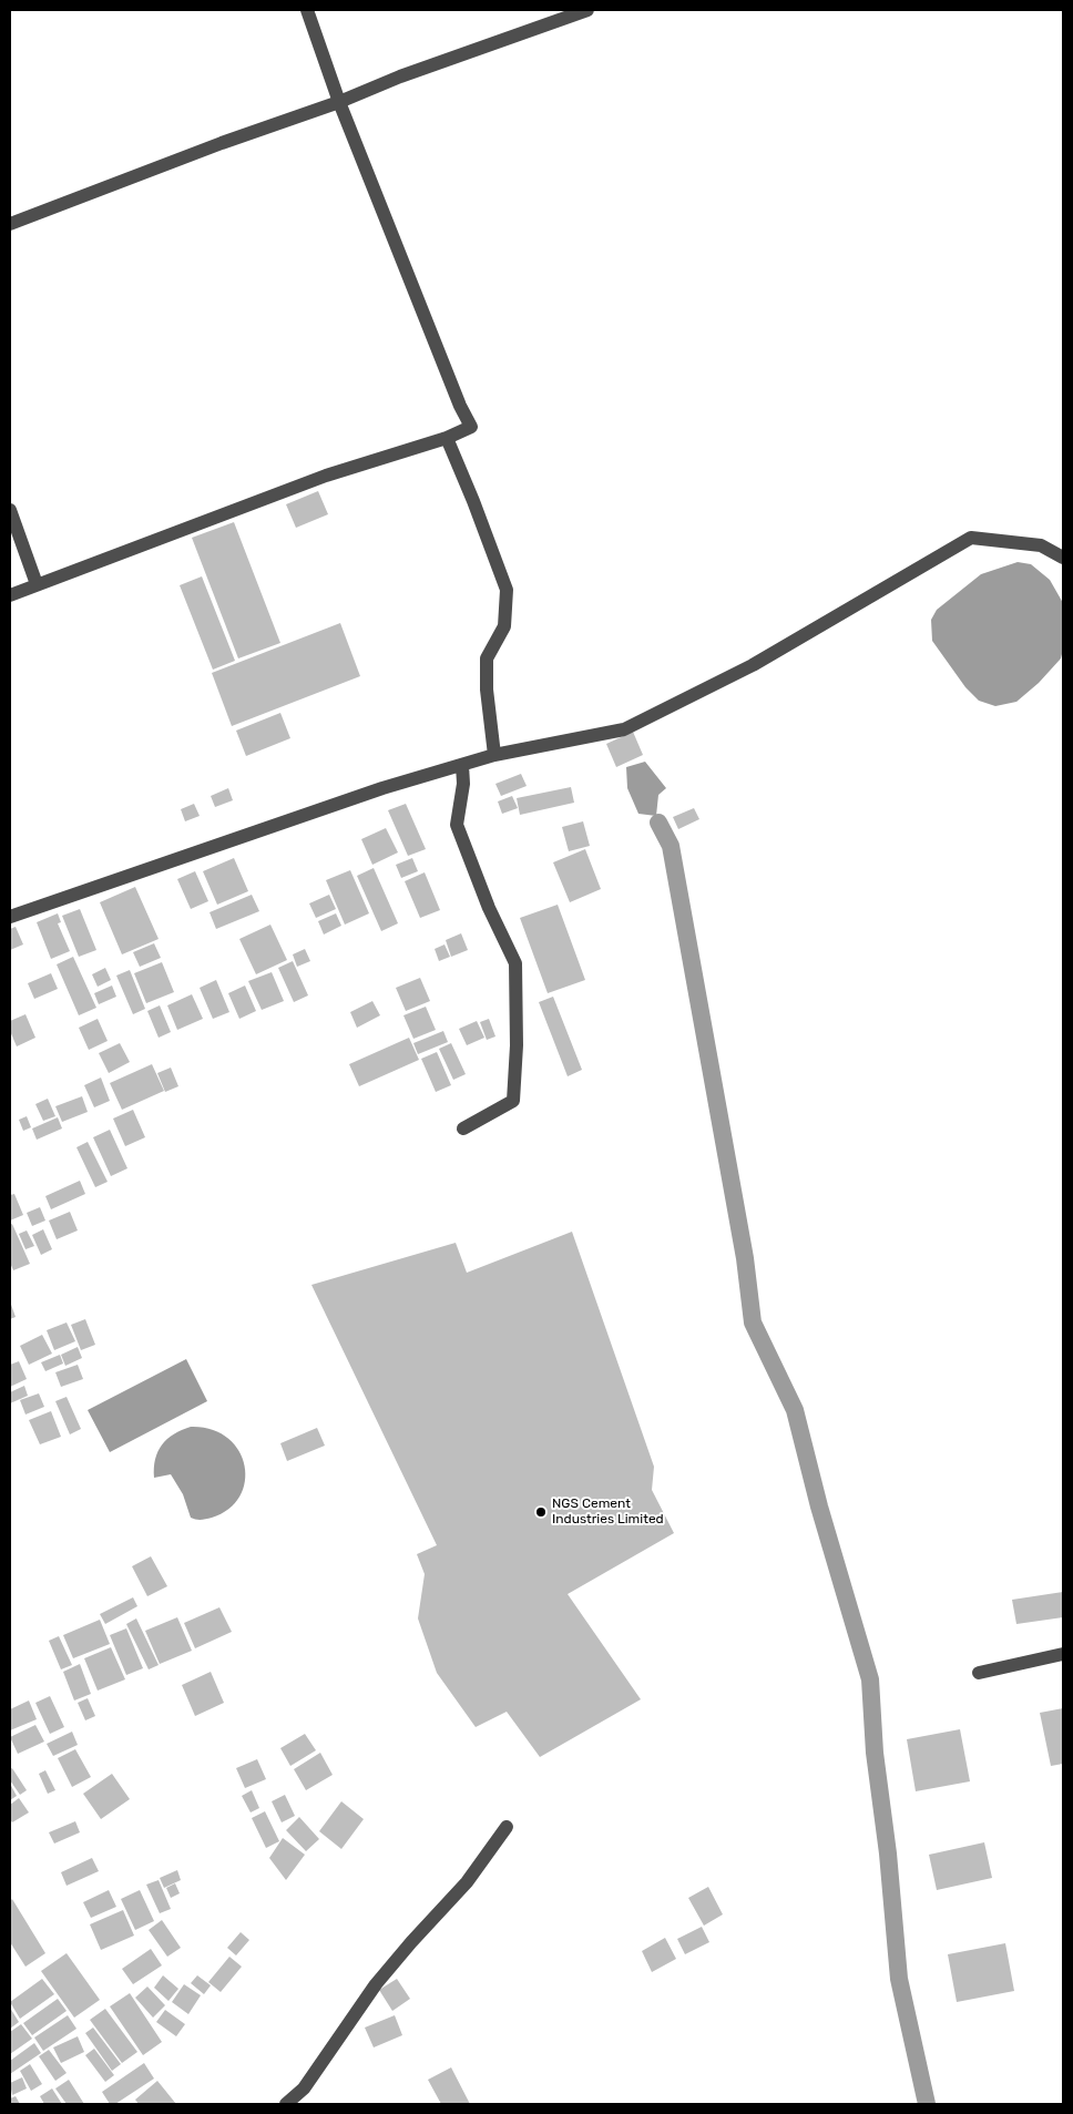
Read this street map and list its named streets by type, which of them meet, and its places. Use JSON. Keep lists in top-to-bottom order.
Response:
{
  "places": ["NGS Cement Industries Limited"]
}
